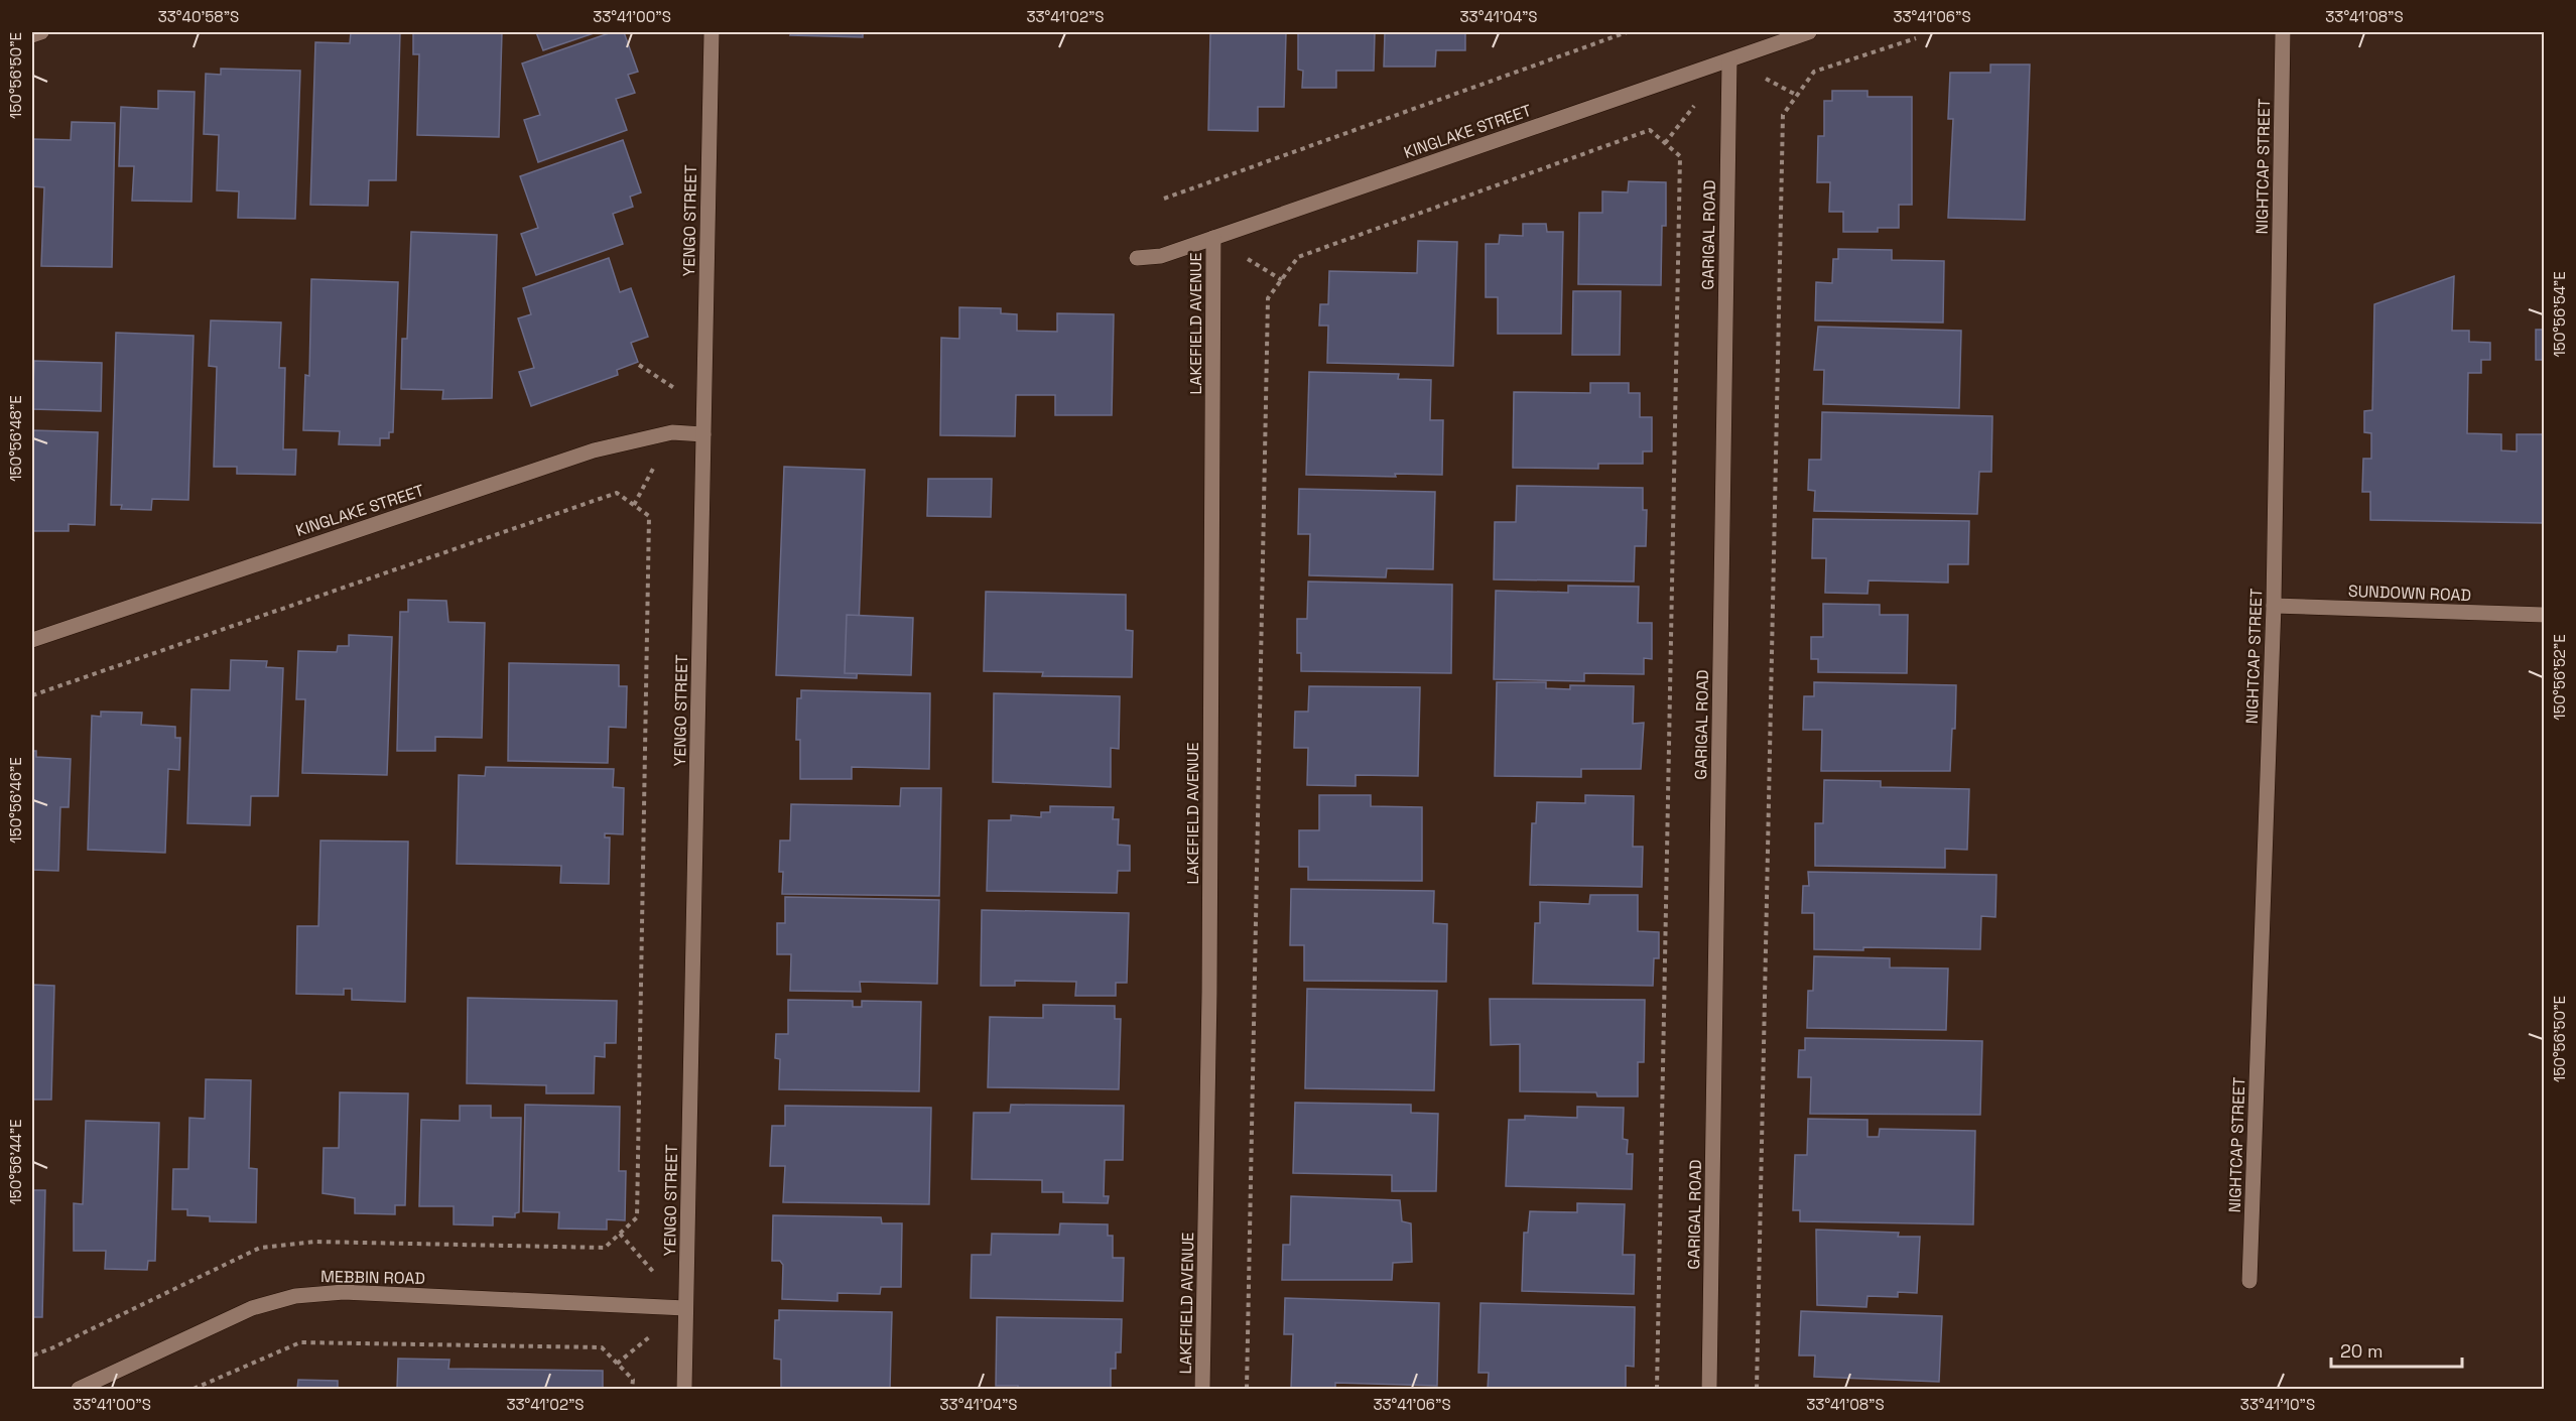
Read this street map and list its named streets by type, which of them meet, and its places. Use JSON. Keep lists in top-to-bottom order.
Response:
{
  "streets": {
    "street": [
      "KINGLAKE STREET",
      "NIGHTCAP STREET",
      "YENGO STREET",
      "GARIGAL ROAD",
      "LAKEFIELD AVENUE",
      "SUNDOWN ROAD",
      "MEBBIN ROAD"
    ]
  },
  "crossings": [
    ["KINGLAKE STREET", "YENGO STREET"],
    ["KINGLAKE STREET", "GARIGAL ROAD"],
    ["KINGLAKE STREET", "LAKEFIELD AVENUE"],
    ["NIGHTCAP STREET", "SUNDOWN ROAD"],
    ["YENGO STREET", "MEBBIN ROAD"]
  ],
  "scale_bar": "20 m",
  "coordinates": [
    "33°40'58\"S",
    "33°41'00\"S",
    "33°41'02\"S",
    "33°41'04\"S",
    "33°41'06\"S",
    "33°41'08\"S",
    "150°56'50\"E",
    "150°56'54\"E",
    "150°56'48\"E",
    "150°56'52\"E",
    "150°56'46\"E",
    "150°56'44\"E",
    "33°41'10\"S"
  ]
}
